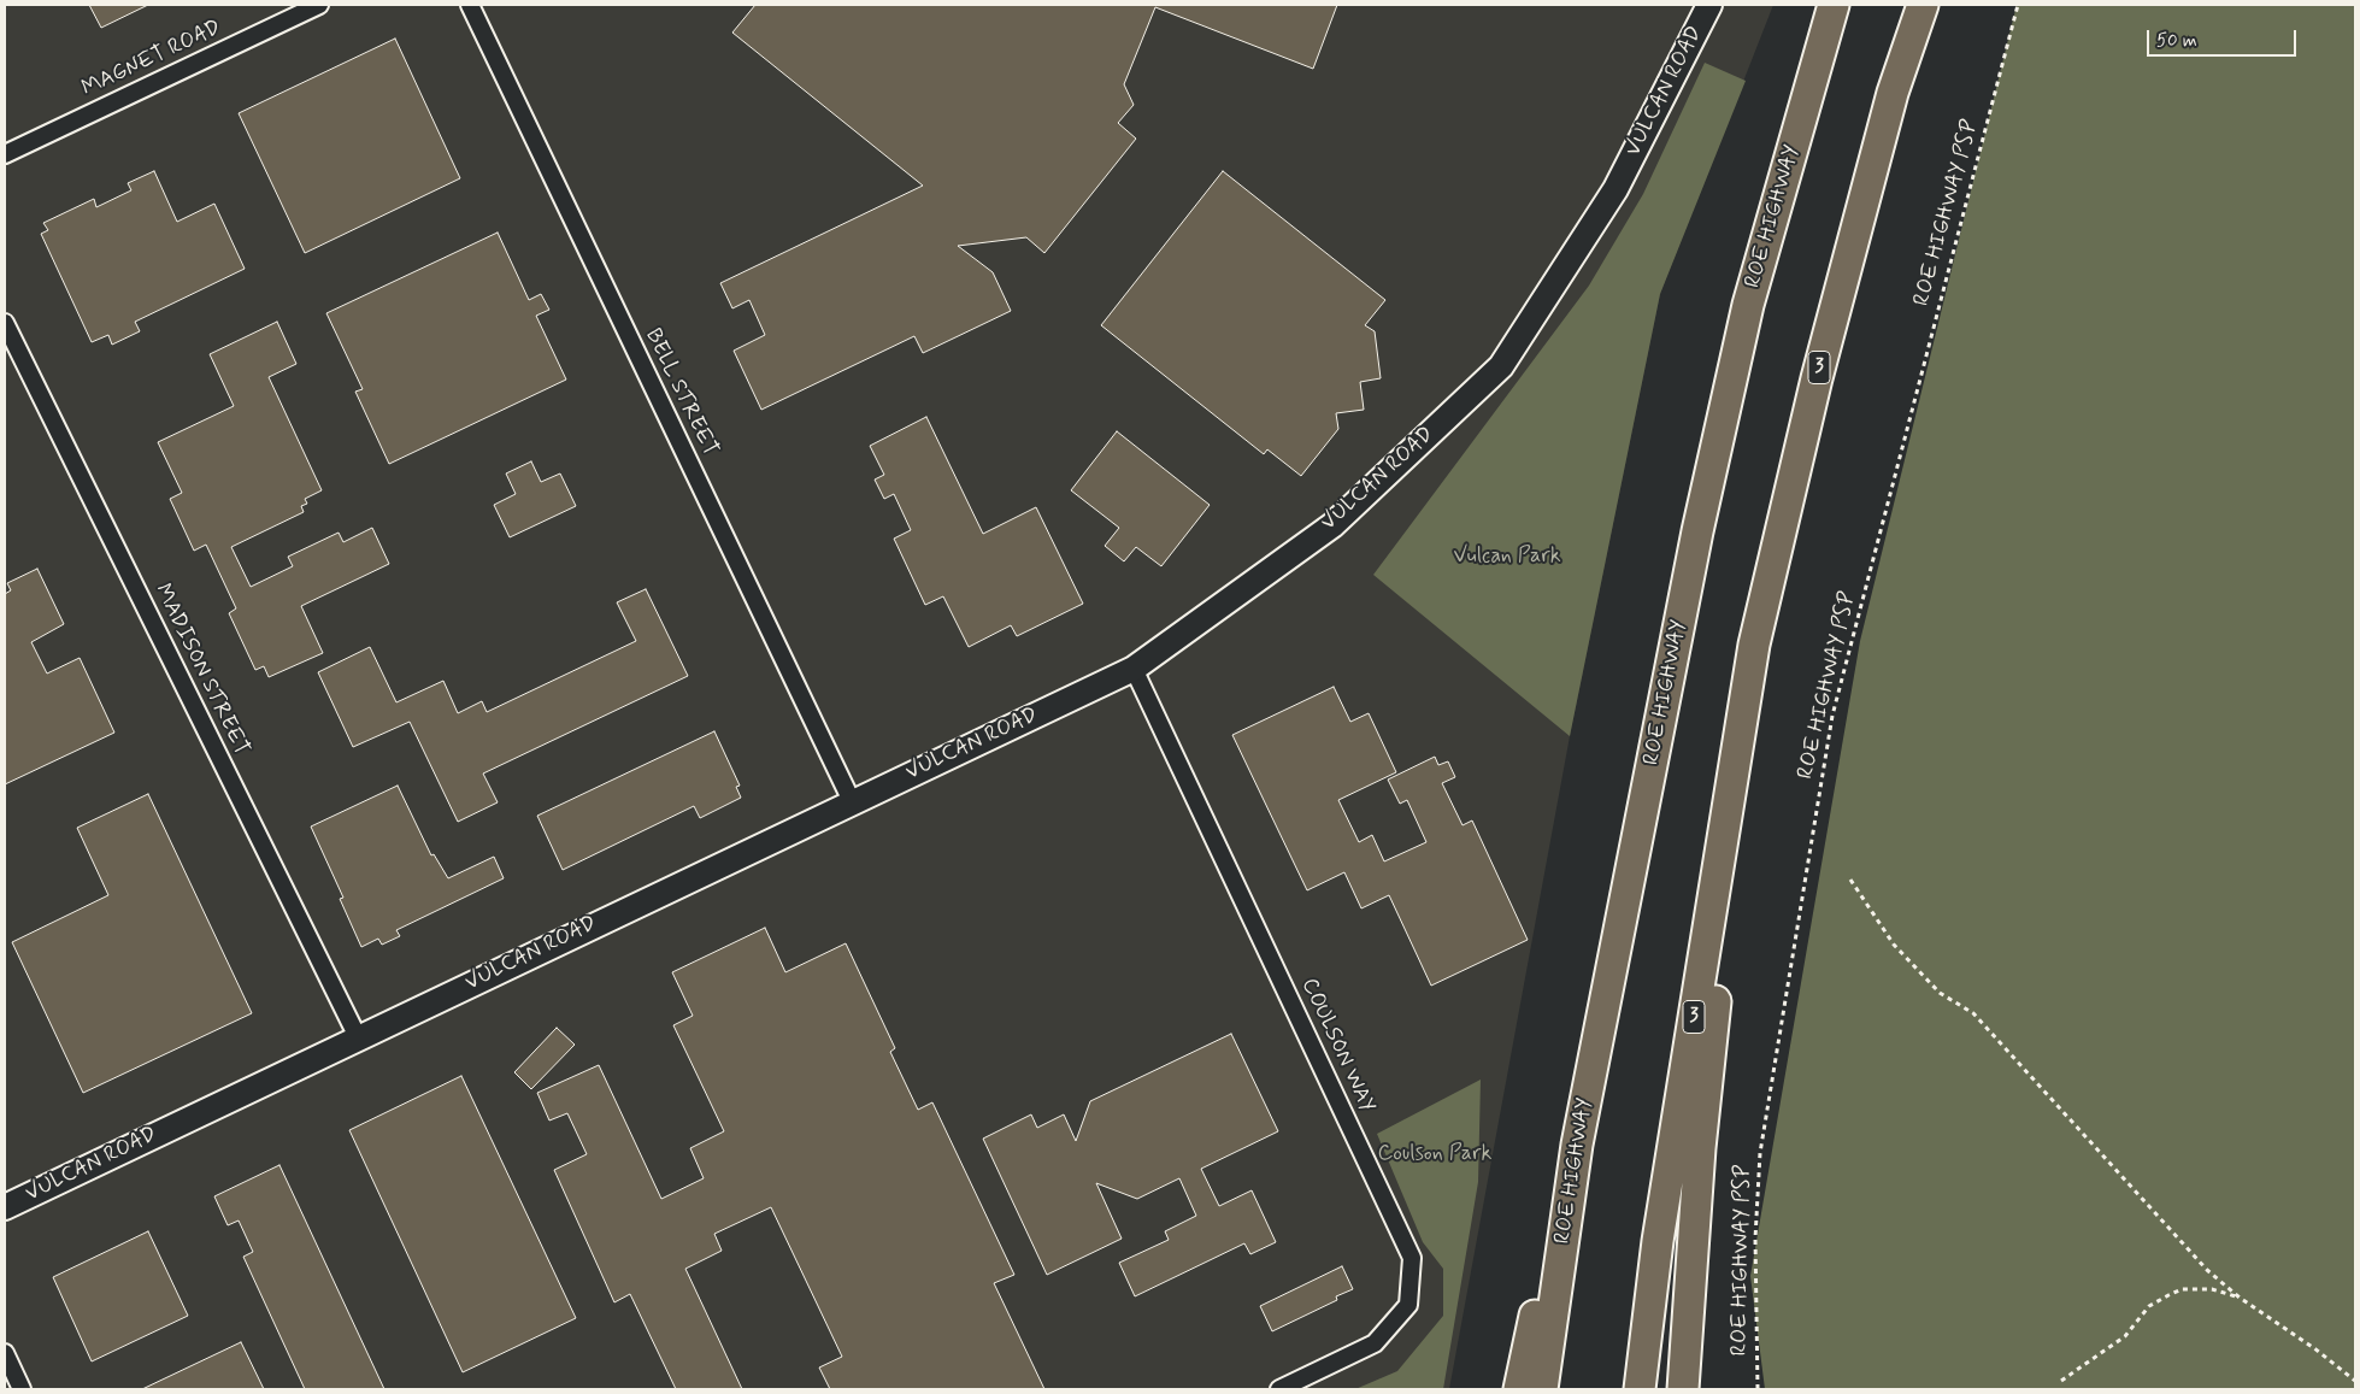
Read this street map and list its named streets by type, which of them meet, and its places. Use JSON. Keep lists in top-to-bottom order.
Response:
{
  "streets": {
    "highway": ["ROE HIGHWAY", "3"],
    "street": [
      "MAGNET ROAD",
      "VULCAN ROAD",
      "BELL STREET",
      "MADISON STREET",
      "COULSON WAY"
    ],
    "path": ["ROE HIGHWAY PSP"]
  },
  "crossings": [
    ["VULCAN ROAD", "BELL STREET"],
    ["VULCAN ROAD", "MADISON STREET"],
    ["VULCAN ROAD", "COULSON WAY"]
  ],
  "parks": ["Vulcan Park", "Coulson Park"],
  "scale_bar": "50 m"
}
